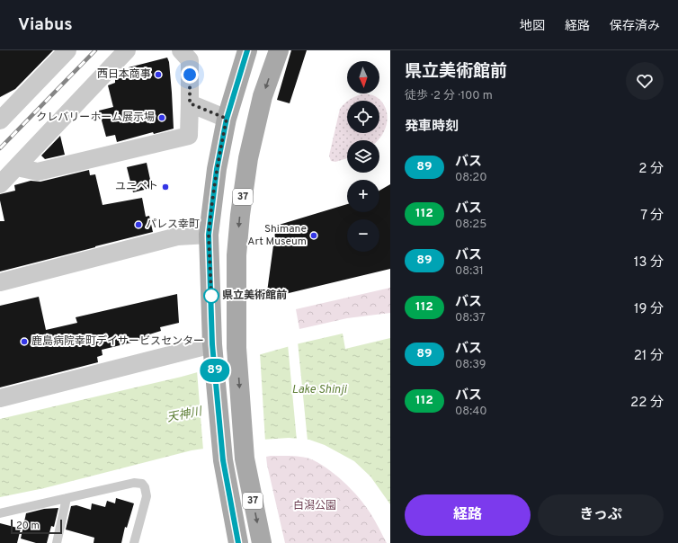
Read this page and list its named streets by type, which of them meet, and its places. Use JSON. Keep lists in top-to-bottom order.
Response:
{
  "streets": {
    "main road": ["37"]
  },
  "water": ["Lake Shinji", "天神川"],
  "parks": ["白潟公園"],
  "places": [
    "西日本商事",
    "クレバリーホーム展示場",
    "ユニペト",
    "パレス幸町",
    "Shimane Art Museum",
    "県立美術館前",
    "鹿島病院幸町デイサービスセンター"
  ],
  "lines": ["bus line 89"],
  "scale_bar": "20 m",
  "north": "bottom",
  "page": {
    "header": "Viabus",
    "nav": ["地図", "経路", "保存済み"],
    "on_map": "89",
    "heading": [
      ["県立美術館前", "徒歩 · 2 分 · 100 m"],
      "発車時刻"
    ],
    "map_buttons": ["+", "−"],
    "list": [
      {
        "mark": "89",
        "name": "バス",
        "note": "08:20",
        "value": "2 分"
      },
      {
        "mark": "112",
        "name": "バス",
        "note": "08:25",
        "value": "7 分"
      },
      {
        "mark": "89",
        "name": "バス",
        "note": "08:31",
        "value": "13 分"
      },
      {
        "mark": "112",
        "name": "バス",
        "note": "08:37",
        "value": "19 分"
      },
      {
        "mark": "89",
        "name": "バス",
        "note": "08:39",
        "value": "21 分"
      },
      {
        "mark": "112",
        "name": "バス",
        "note": "08:40",
        "value": "22 分"
      }
    ],
    "buttons": ["経路", "きっぷ"],
    "scale": "20 m"
  }
}
